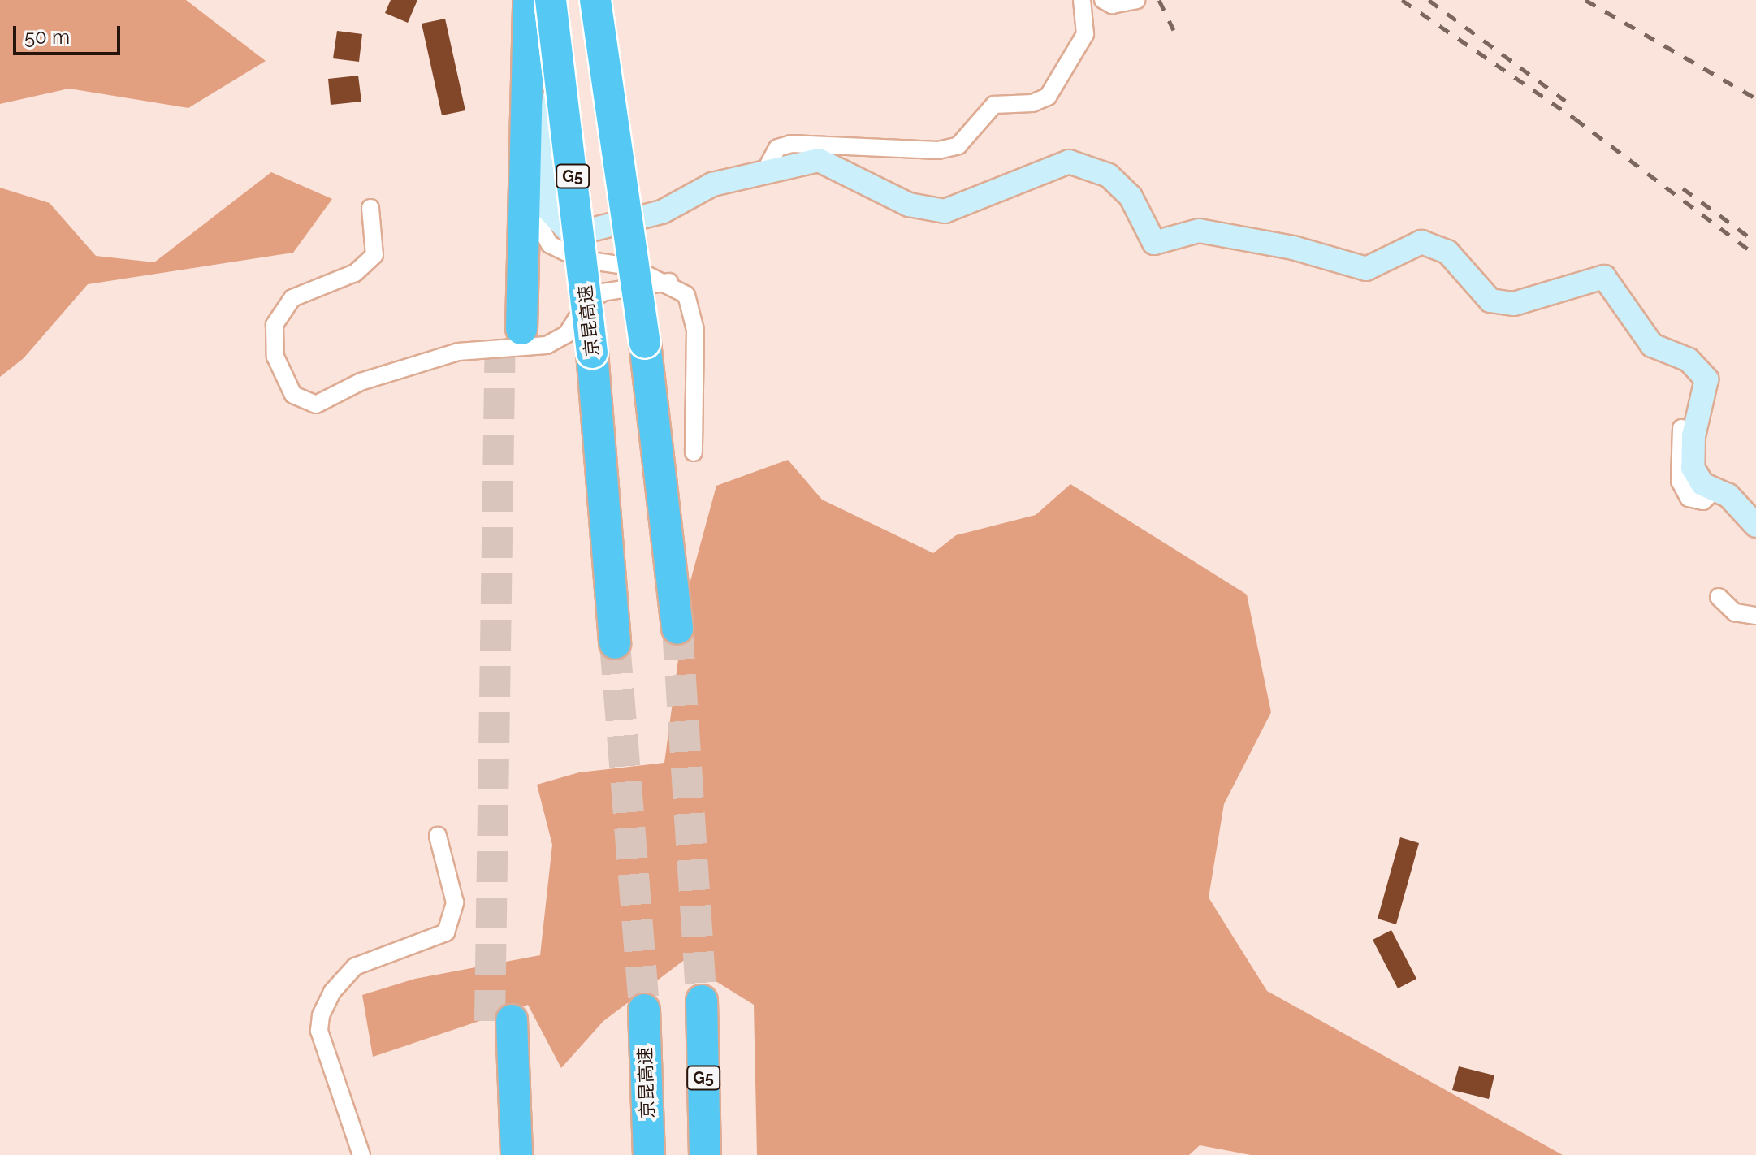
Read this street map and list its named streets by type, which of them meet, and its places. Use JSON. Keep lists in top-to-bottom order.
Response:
{
  "streets": {
    "highway": ["G5", "京昆高速"]
  },
  "scale_bar": "50 m"
}
